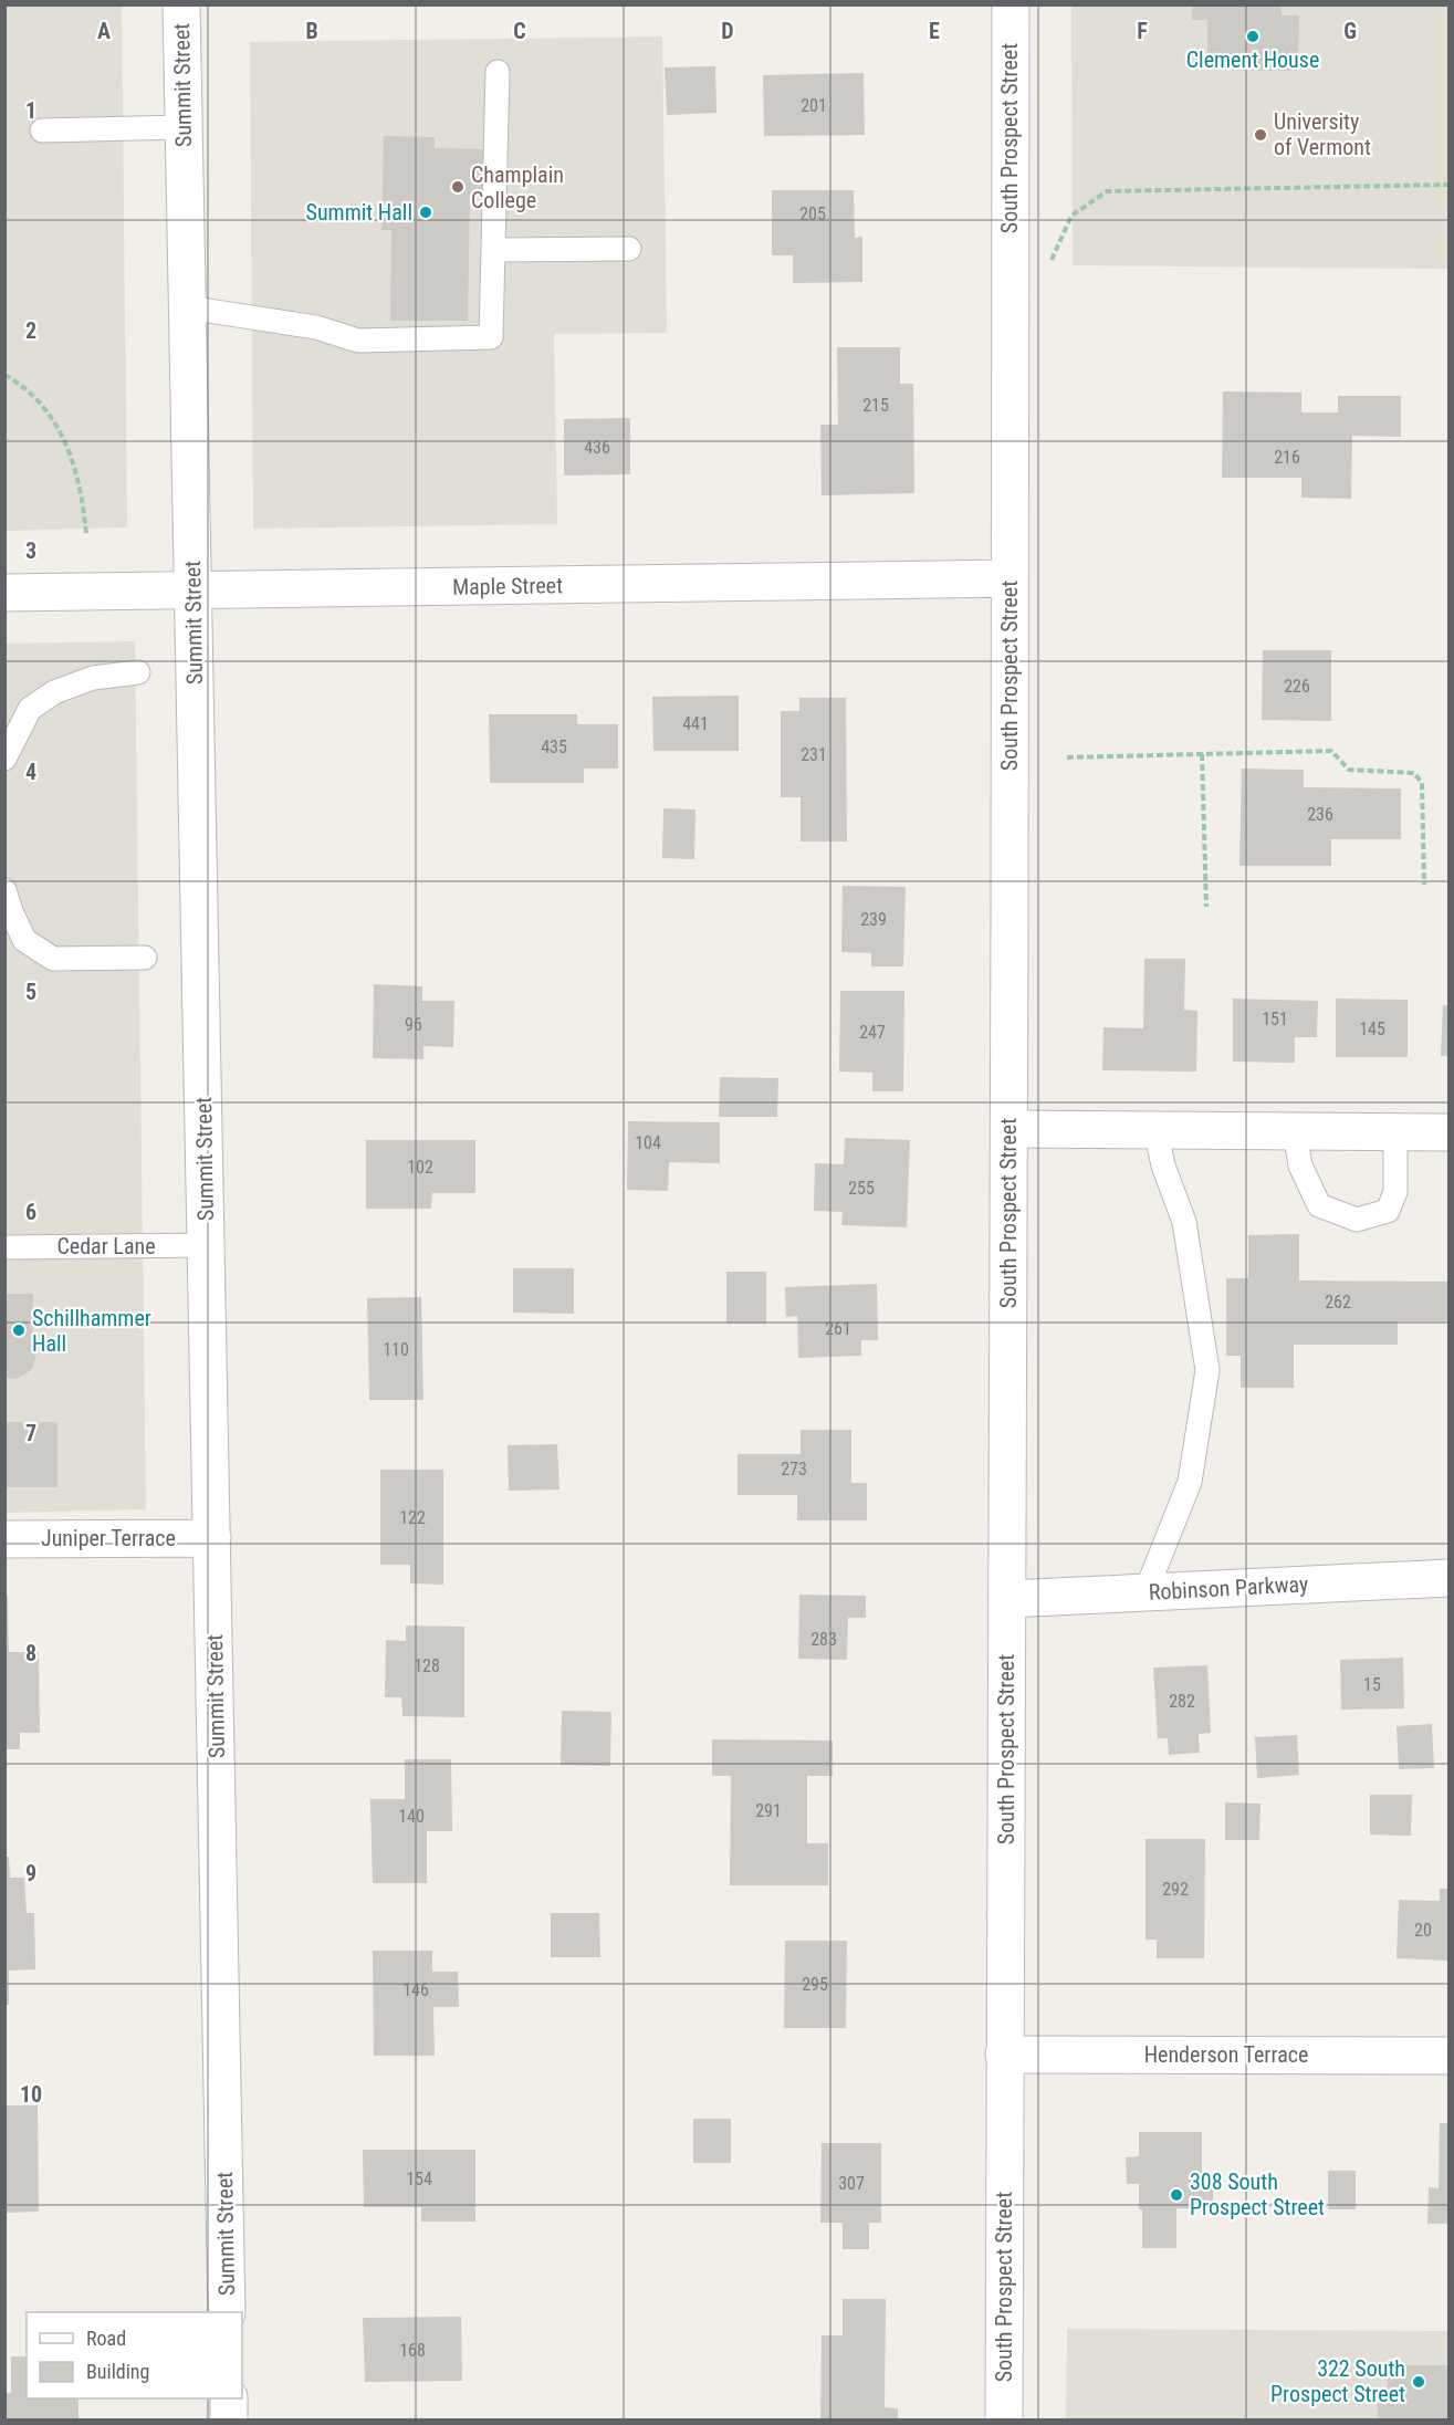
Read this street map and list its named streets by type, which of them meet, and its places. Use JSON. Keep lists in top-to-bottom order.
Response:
{
  "streets": {
    "street": [
      "Summit Street",
      "South Prospect Street",
      "Maple Street",
      "Juniper Terrace",
      "Robinson Parkway",
      "Henderson Terrace"
    ],
    "lane": ["Cedar Lane"]
  },
  "crossings": [
    ["Summit Street", "Maple Street"],
    ["Summit Street", "Cedar Lane"],
    ["Summit Street", "Juniper Terrace"],
    ["South Prospect Street", "Maple Street"],
    ["South Prospect Street", "Robinson Parkway"],
    ["South Prospect Street", "Henderson Terrace"]
  ],
  "places": [
    "Clement House",
    "University of Vermont",
    "Champlain College",
    "Summit Hall",
    "Schillhammer Hall",
    "308 South Prospect Street",
    "322 South Prospect Street"
  ],
  "house_numbers": [
    "201",
    "205",
    "215",
    "436",
    "216",
    "226",
    "441",
    "435",
    "231",
    "236",
    "239",
    "151",
    "96",
    "145",
    "247",
    "104",
    "102",
    "255",
    "262",
    "261",
    "110",
    "273",
    "122",
    "283",
    "128",
    "15",
    "282",
    "291",
    "140",
    "292",
    "20",
    "295",
    "146",
    "154",
    "307",
    "168"
  ],
  "legend": ["Road", "Building"],
  "grid": {
    "columns": [
      "A",
      "B",
      "C",
      "D",
      "E",
      "F",
      "G"
    ],
    "rows": [
      "1",
      "2",
      "3",
      "4",
      "5",
      "6",
      "7",
      "8",
      "9",
      "10"
    ]
  }
}
